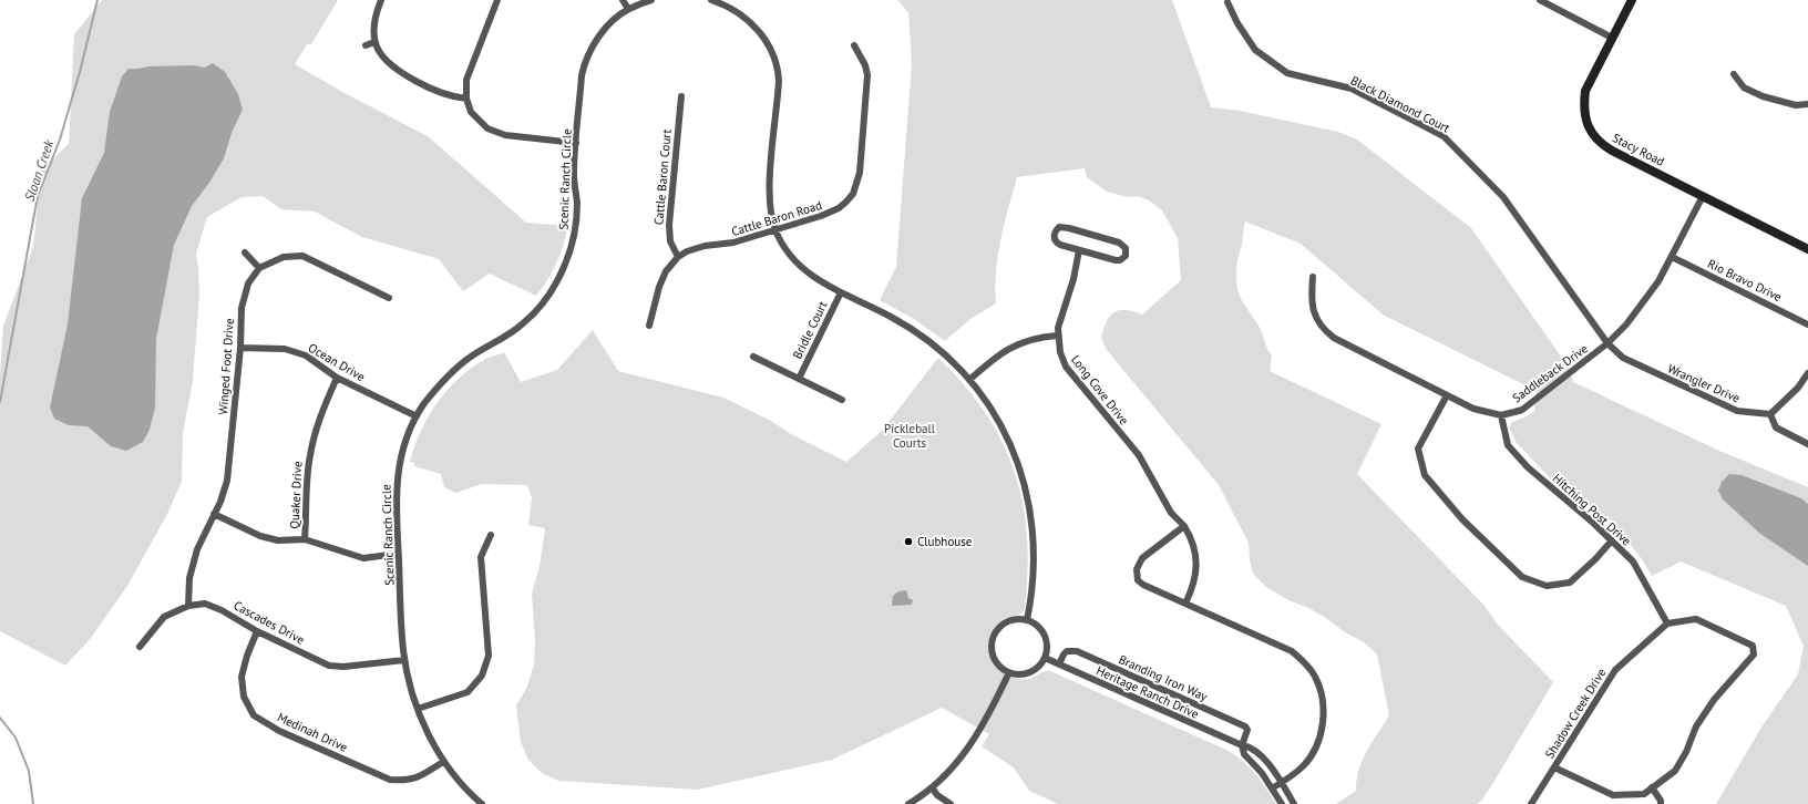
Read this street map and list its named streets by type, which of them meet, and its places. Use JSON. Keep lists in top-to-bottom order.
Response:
{
  "streets": {
    "main road": ["Stacy Road"],
    "street": [
      "Black Diamond Court",
      "Cattle Baron Court",
      "Scenic Ranch Circle",
      "Cattle Baron Road",
      "Rio Bravo Drive",
      "Bridle Court",
      "Ocean Drive",
      "Winged Foot Drive",
      "Saddleback Drive",
      "Wrangler Drive",
      "Long Cove Drive",
      "Quaker Drive",
      "Hitching Post Drive",
      "Cascades Drive",
      "Branding Iron Way",
      "Heritage Ranch Drive",
      "Shadow Creek Drive",
      "Medinah Drive"
    ]
  },
  "crossings": [
    ["Black Diamond Court", "Saddleback Drive"],
    ["Black Diamond Court", "Wrangler Drive"],
    ["Stacy Road", "Saddleback Drive"],
    ["Cattle Baron Court", "Cattle Baron Road"],
    ["Scenic Ranch Circle", "Ocean Drive"],
    ["Scenic Ranch Circle", "Cascades Drive"],
    ["Scenic Ranch Circle", "Medinah Drive"],
    ["Rio Bravo Drive", "Saddleback Drive"],
    ["Ocean Drive", "Winged Foot Drive"],
    ["Ocean Drive", "Quaker Drive"],
    ["Winged Foot Drive", "Cascades Drive"],
    ["Saddleback Drive", "Wrangler Drive"],
    ["Saddleback Drive", "Hitching Post Drive"],
    ["Hitching Post Drive", "Shadow Creek Drive"],
    ["Cascades Drive", "Medinah Drive"],
    ["Branding Iron Way", "Heritage Ranch Drive"]
  ],
  "water": ["Sloan Creek"],
  "parks": ["Pickleball Courts"],
  "places": ["Clubhouse"]
}
